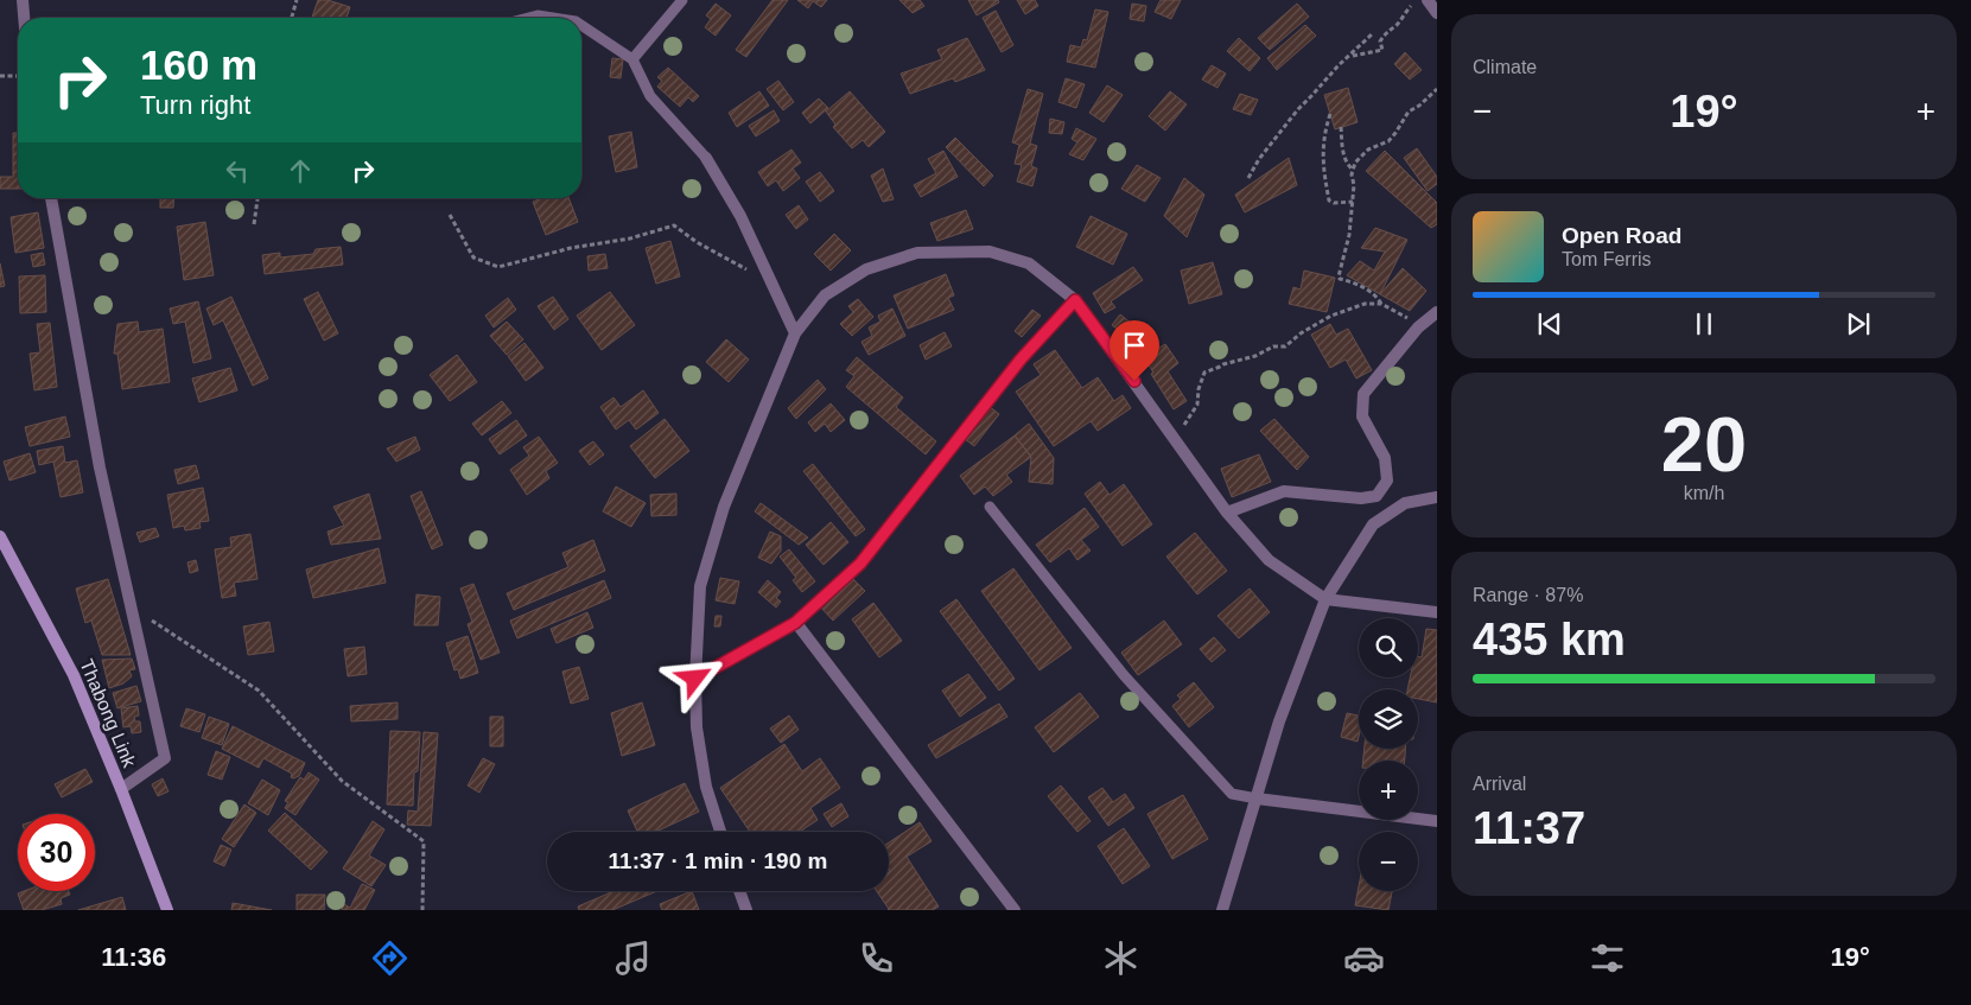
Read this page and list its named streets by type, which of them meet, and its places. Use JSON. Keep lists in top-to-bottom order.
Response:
{
  "streets": {
    "main road": ["Thabong Link"]
  },
  "page": {
    "tile": [
      "Climate",
      ["20", "km/h"],
      ["Range · 87%", "435 km"],
      ["Arrival", "11:37"]
    ],
    "turn": ["160 m", "Turn right"],
    "heat": ["−", "19°", "+"],
    "song": ["Open Road", "Tom Ferris"],
    "map_buttons": ["+", "−"],
    "limit": "30",
    "trip": "11:37 · 1 min · 190 m",
    "tabs": ["11:36", "19°"]
  }
}
